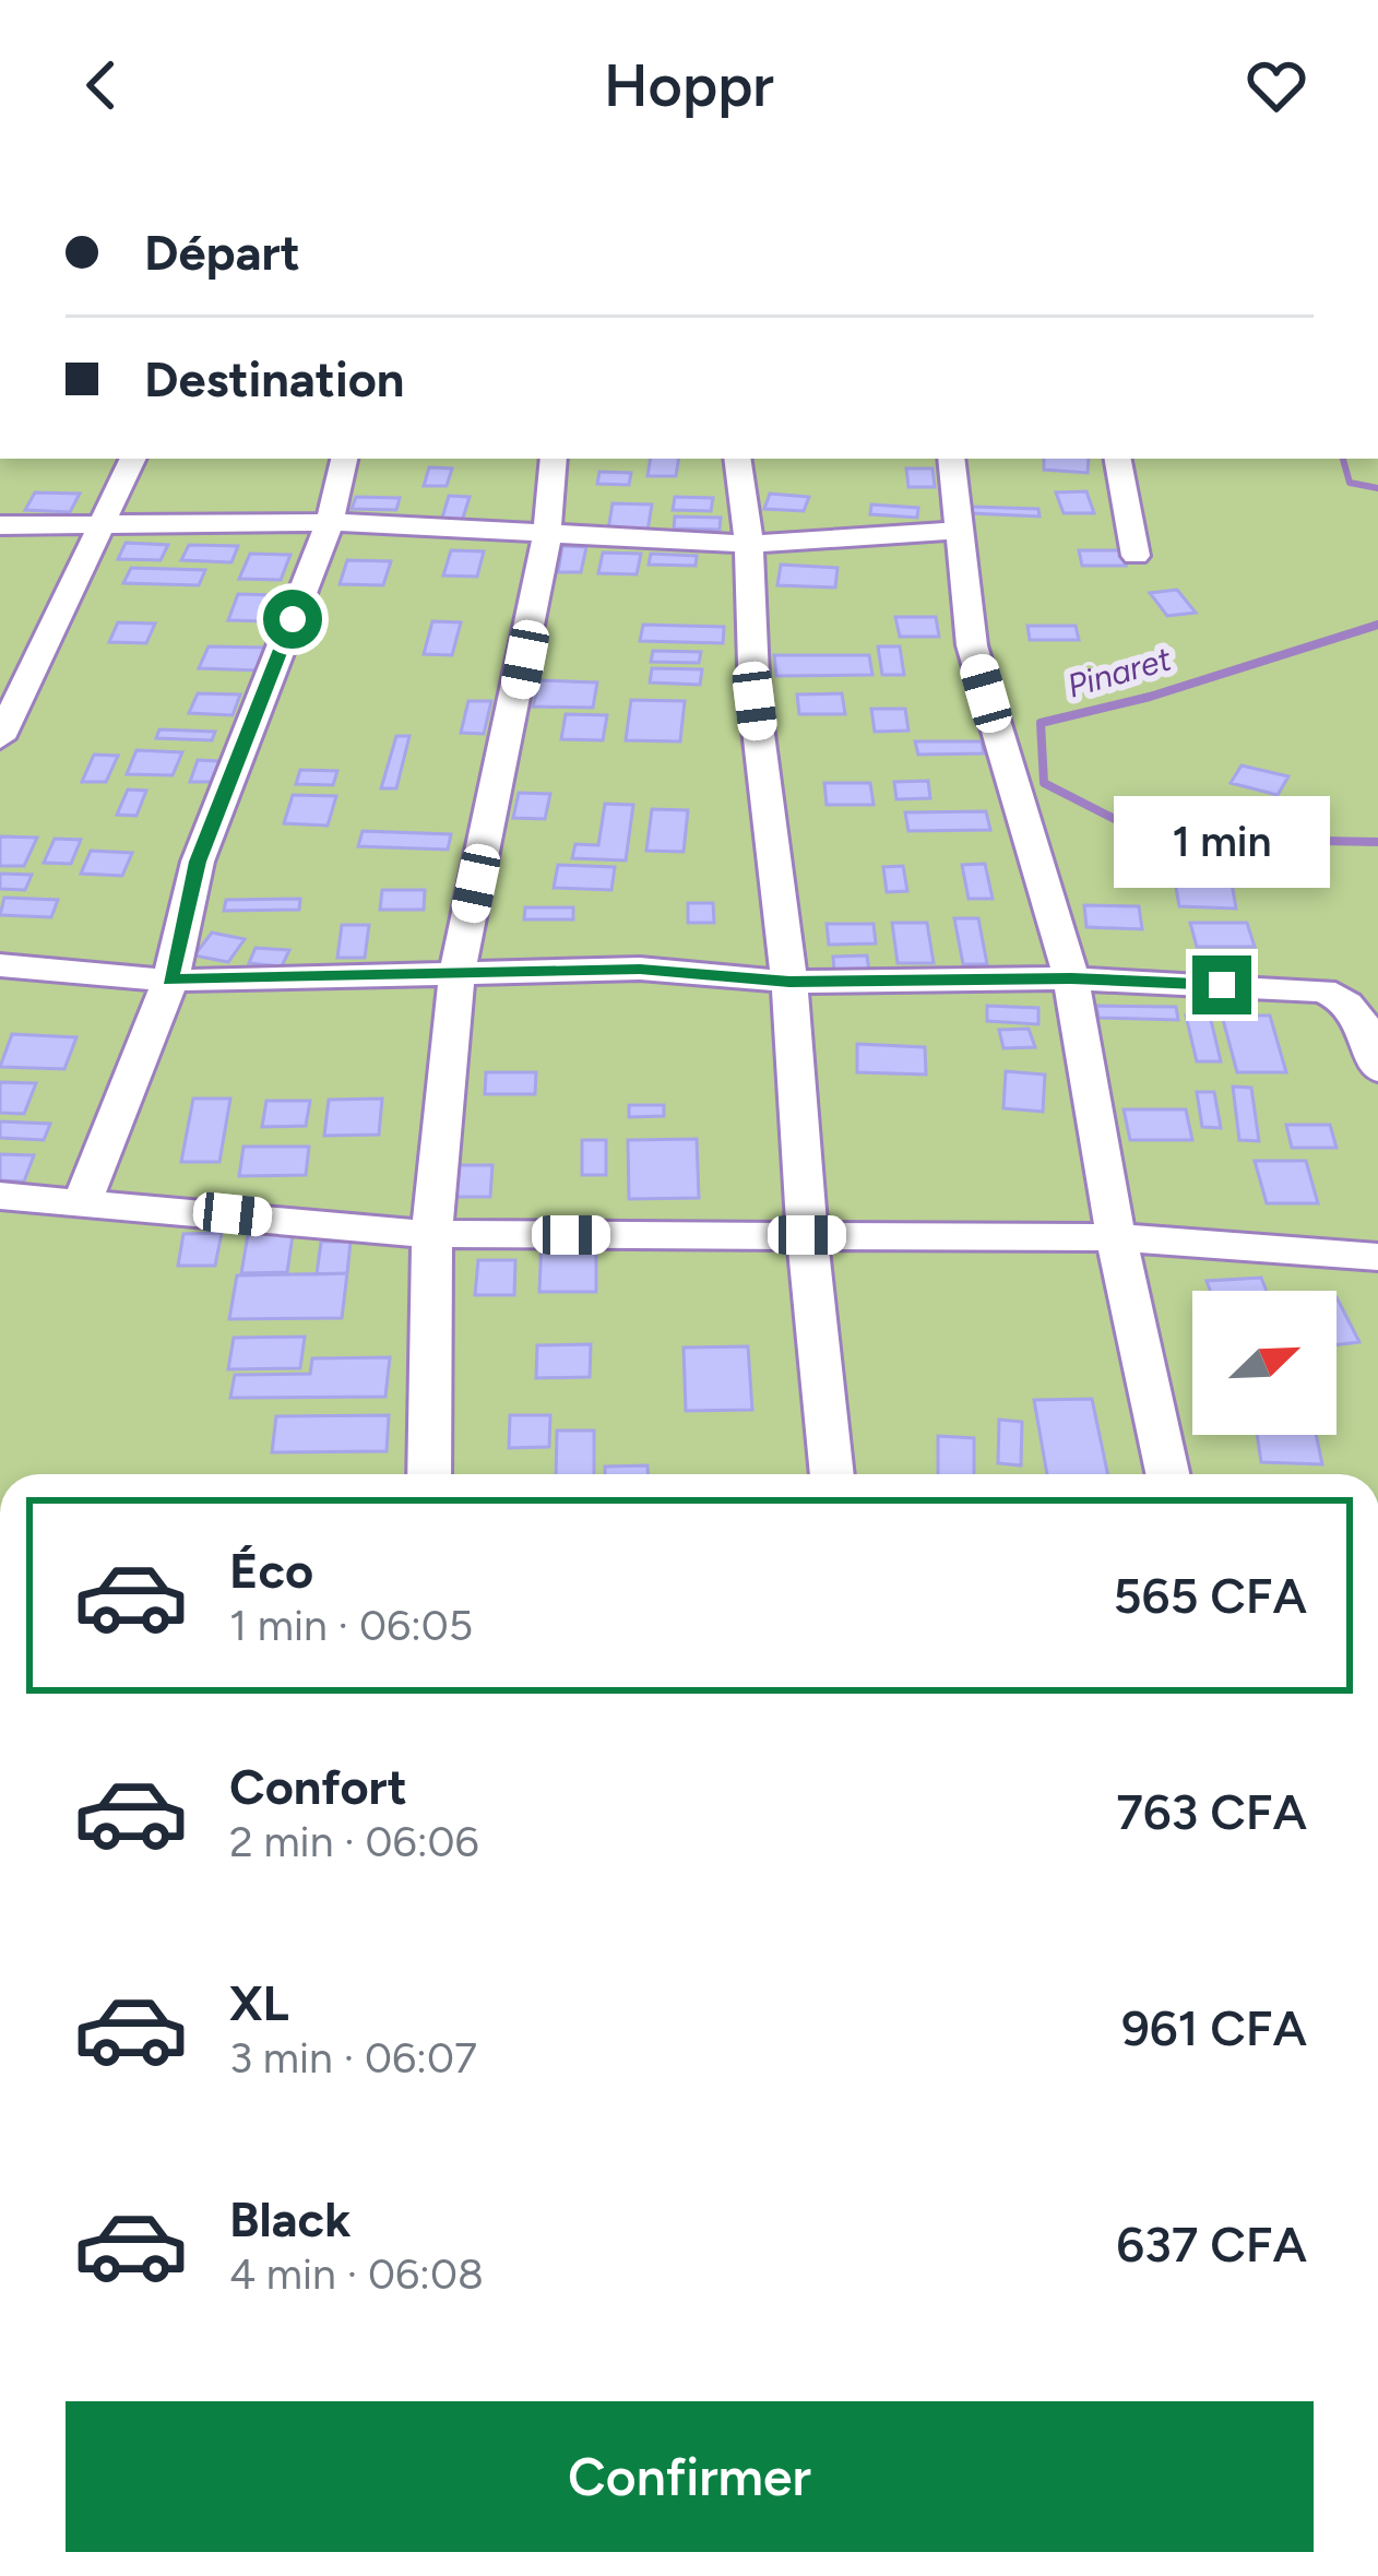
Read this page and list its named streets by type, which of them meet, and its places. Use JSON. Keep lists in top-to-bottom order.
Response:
{
  "water": ["Pinaret"],
  "north": "top right",
  "page": {
    "header": "Hoppr",
    "banner": ["Départ", "Destination"],
    "bubble": "1 min",
    "list": [
      {
        "name": "Éco",
        "note": "1 min · 06:05",
        "value": "565 CFA"
      },
      {
        "name": "Confort",
        "note": "2 min · 06:06",
        "value": "763 CFA"
      },
      {
        "name": "XL",
        "note": "3 min · 06:07",
        "value": "961 CFA"
      },
      {
        "name": "Black",
        "note": "4 min · 06:08",
        "value": "637 CFA"
      }
    ],
    "buttons": "Confirmer"
  }
}
